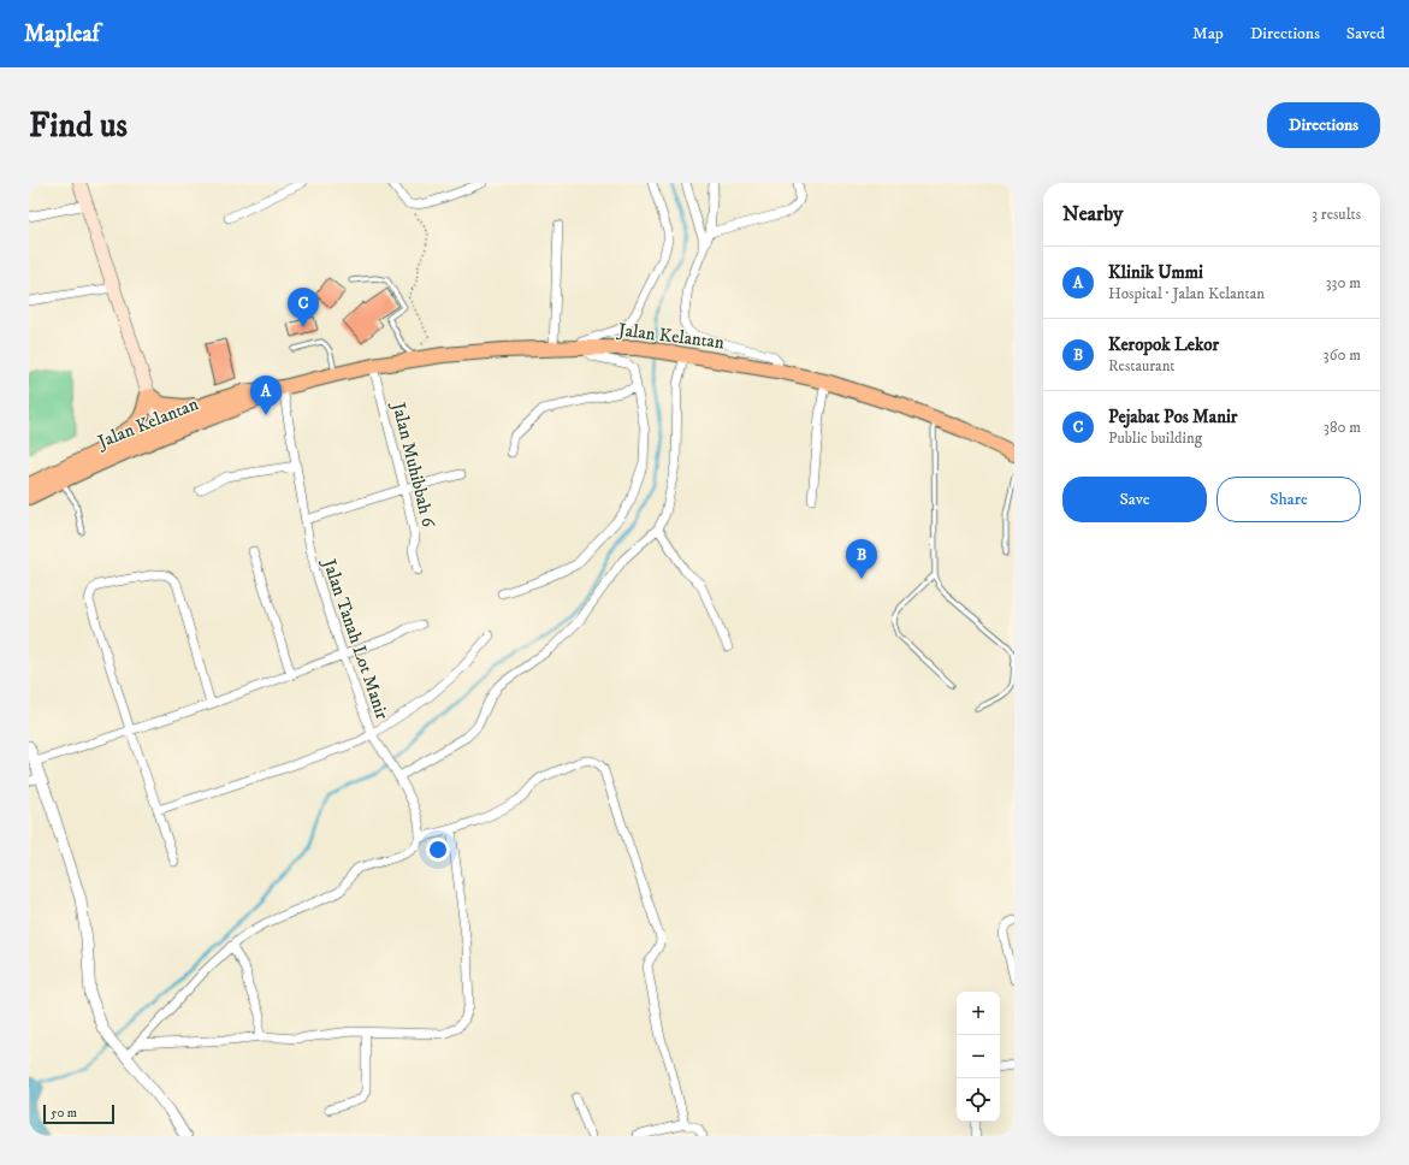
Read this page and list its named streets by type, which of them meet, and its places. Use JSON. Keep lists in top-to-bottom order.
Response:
{
  "streets": {
    "highway": ["Jalan Kelantan"],
    "street": ["Jalan Muhibbah 6", "Jalan Tanah Lot Manir"]
  },
  "crossings": [
    ["Jalan Kelantan", "Jalan Muhibbah 6"],
    ["Jalan Kelantan", "Jalan Tanah Lot Manir"]
  ],
  "scale_bar": "50 m",
  "page": {
    "header": "Mapleaf",
    "nav": ["Map", "Directions", "Saved"],
    "buttons": [
      "Directions",
      ["Save", "Share"]
    ],
    "title": "Find us",
    "heading": ["Nearby", "3 results"],
    "list": [
      {
        "mark": "A",
        "name": "Klinik Ummi",
        "note": "Hospital · Jalan Kelantan",
        "value": "330 m"
      },
      {
        "mark": "B",
        "name": "Keropok Lekor",
        "note": "Restaurant",
        "value": "360 m"
      },
      {
        "mark": "C",
        "name": "Pejabat Pos Manir",
        "note": "Public building",
        "value": "380 m"
      }
    ],
    "pins": ["C", "A", "B"],
    "map_buttons": ["+", "−"],
    "scale": "50 m"
  }
}
